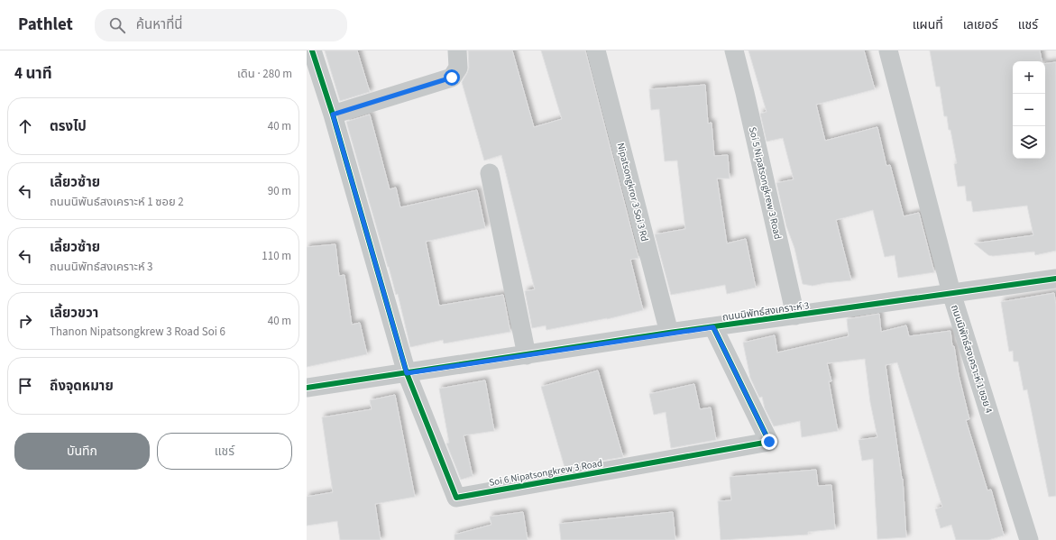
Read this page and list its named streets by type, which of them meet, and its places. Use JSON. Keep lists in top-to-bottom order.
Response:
{
  "streets": {
    "street": [
      "Soi 5 Nipatsongkrew 3 Road",
      "Nipatsongkror 3 Soi 3 Rd",
      "ถนนนิพัทธ์สงเคราะห์ 3",
      "ถนนนิพัทธ์สงเคราะห์ 1 ซอย 4",
      "Soi 6 Nipatsongkrew 3 Road"
    ]
  },
  "crossings": [
    ["Soi 5 Nipatsongkrew 3 Road", "ถนนนิพัทธ์สงเคราะห์ 3"],
    ["Nipatsongkror 3 Soi 3 Rd", "ถนนนิพัทธ์สงเคราะห์ 3"],
    ["ถนนนิพัทธ์สงเคราะห์ 3", "ถนนนิพัทธ์สงเคราะห์ 1 ซอย 4"],
    ["ถนนนิพัทธ์สงเคราะห์ 3", "Soi 6 Nipatsongkrew 3 Road"]
  ],
  "page": {
    "header": "Pathlet",
    "search": "ค้นหาที่นี่",
    "nav": ["แผนที่", "เลเยอร์", "แชร์"],
    "heading": ["4 นาที", "เดิน · 280 m"],
    "map_buttons": ["+", "−"],
    "list": [
      ["ตรงไป", "40 m"],
      ["เลี้ยวซ้าย", "ถนนนิพันธ์สงเคราะห์ 1 ซอย 2", "90 m"],
      ["เลี้ยวซ้าย", "ถนนนิพัทธ์สงเคราะห์ 3", "110 m"],
      ["เลี้ยวขวา", "Thanon Nipatsongkrew 3 Road Soi 6", "40 m"],
      "ถึงจุดหมาย"
    ],
    "buttons": ["บันทึก", "แชร์"]
  }
}
